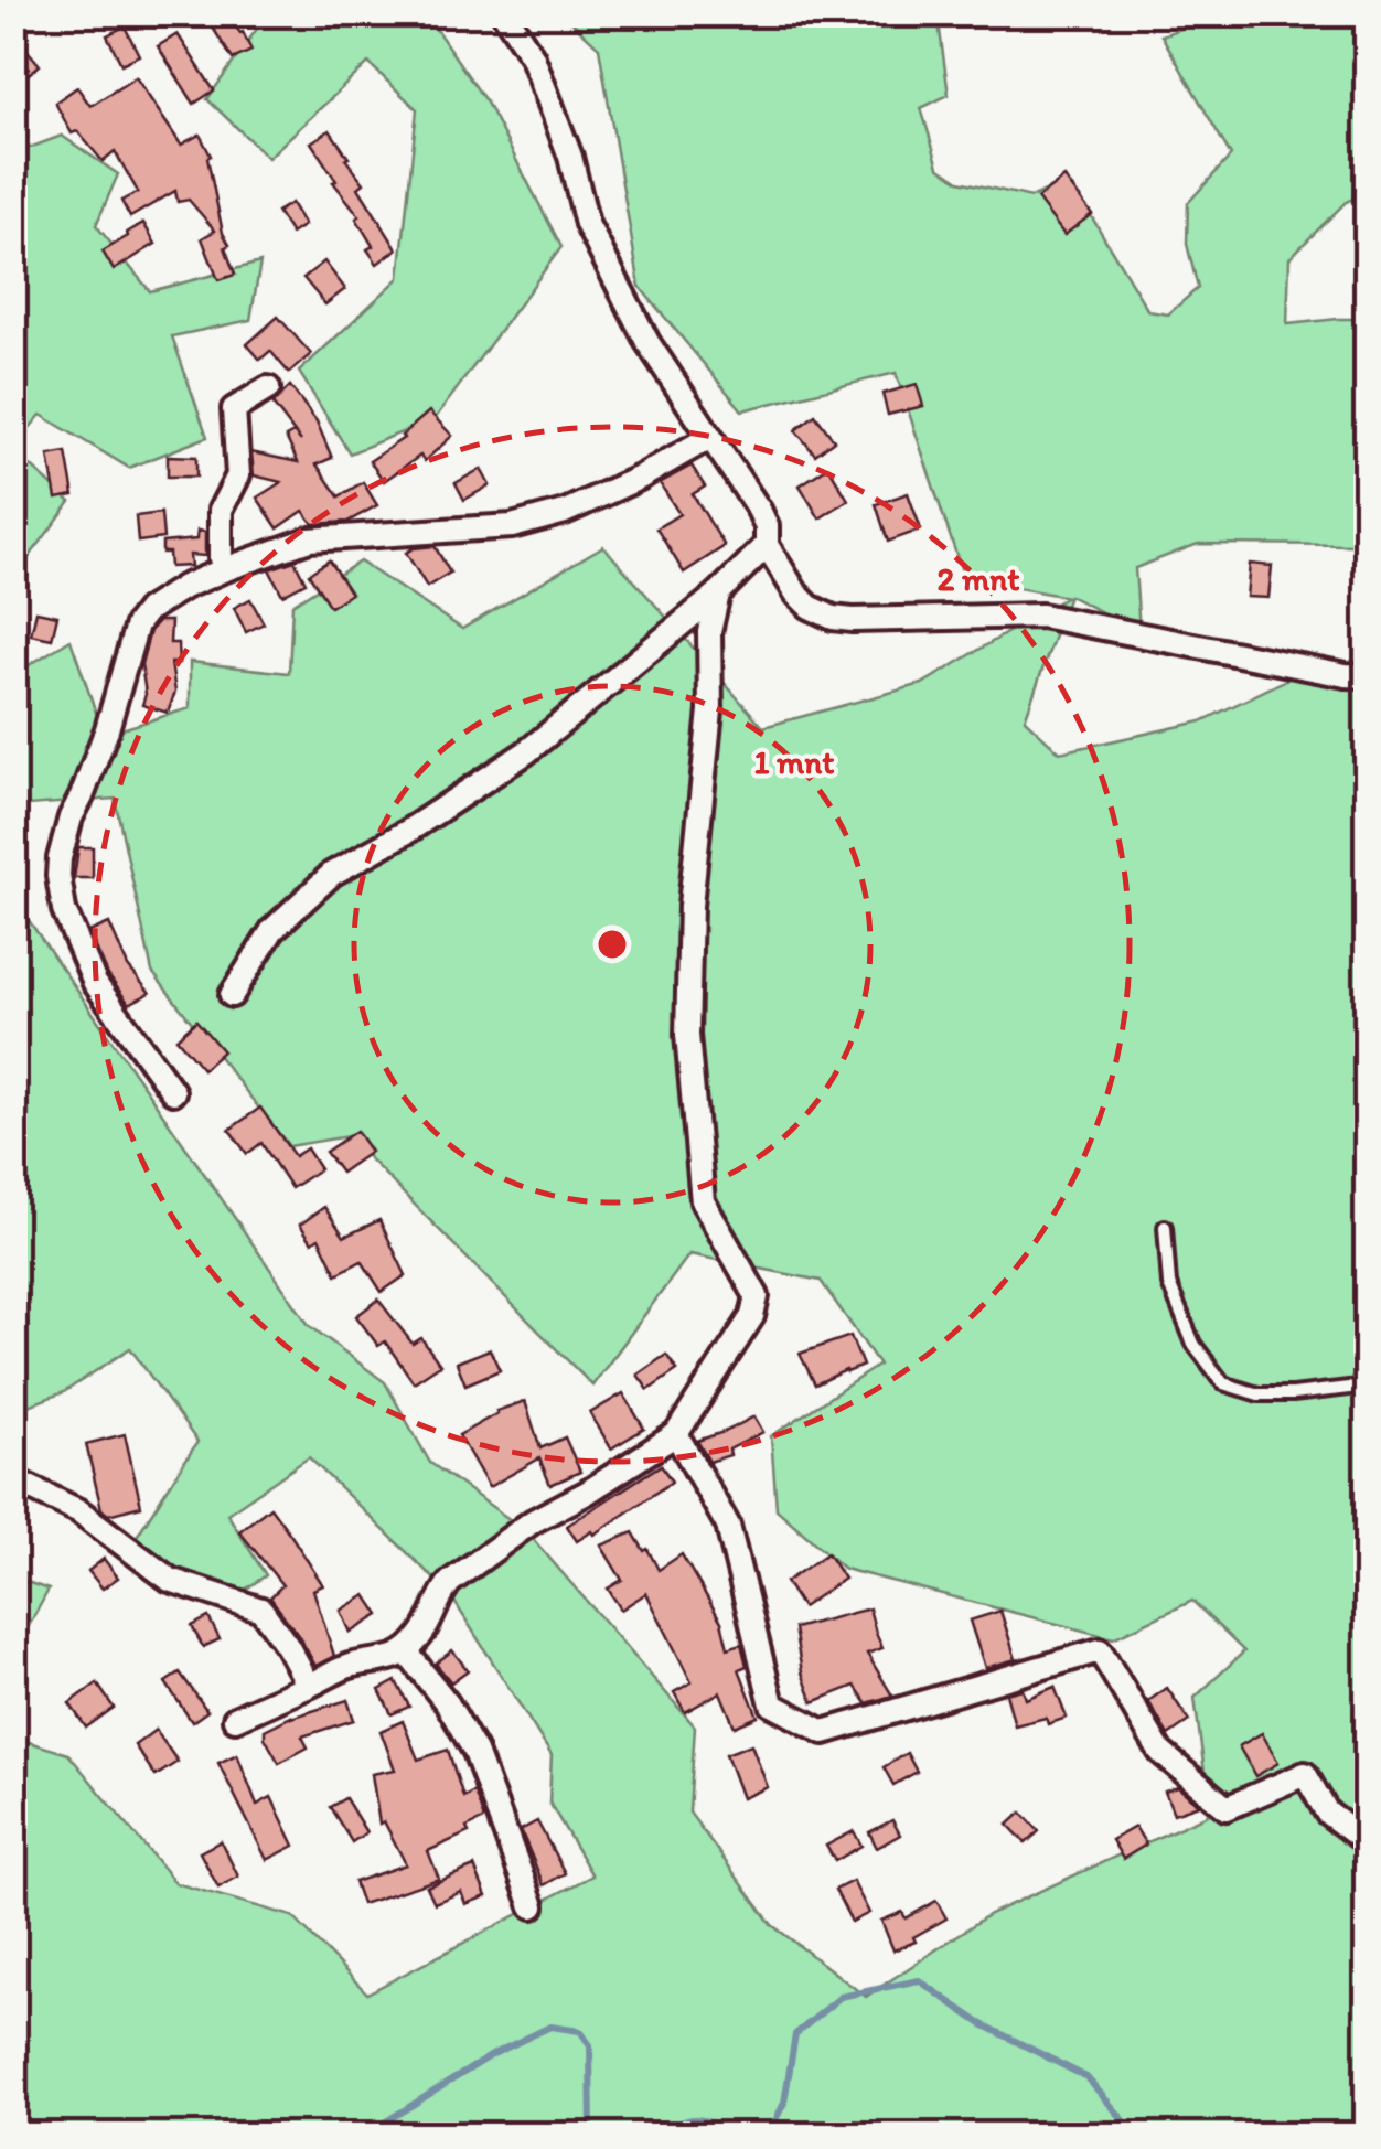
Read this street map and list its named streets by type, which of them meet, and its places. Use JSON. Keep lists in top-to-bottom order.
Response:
{
  "rings": ["2 mnt", "1 mnt"]
}
